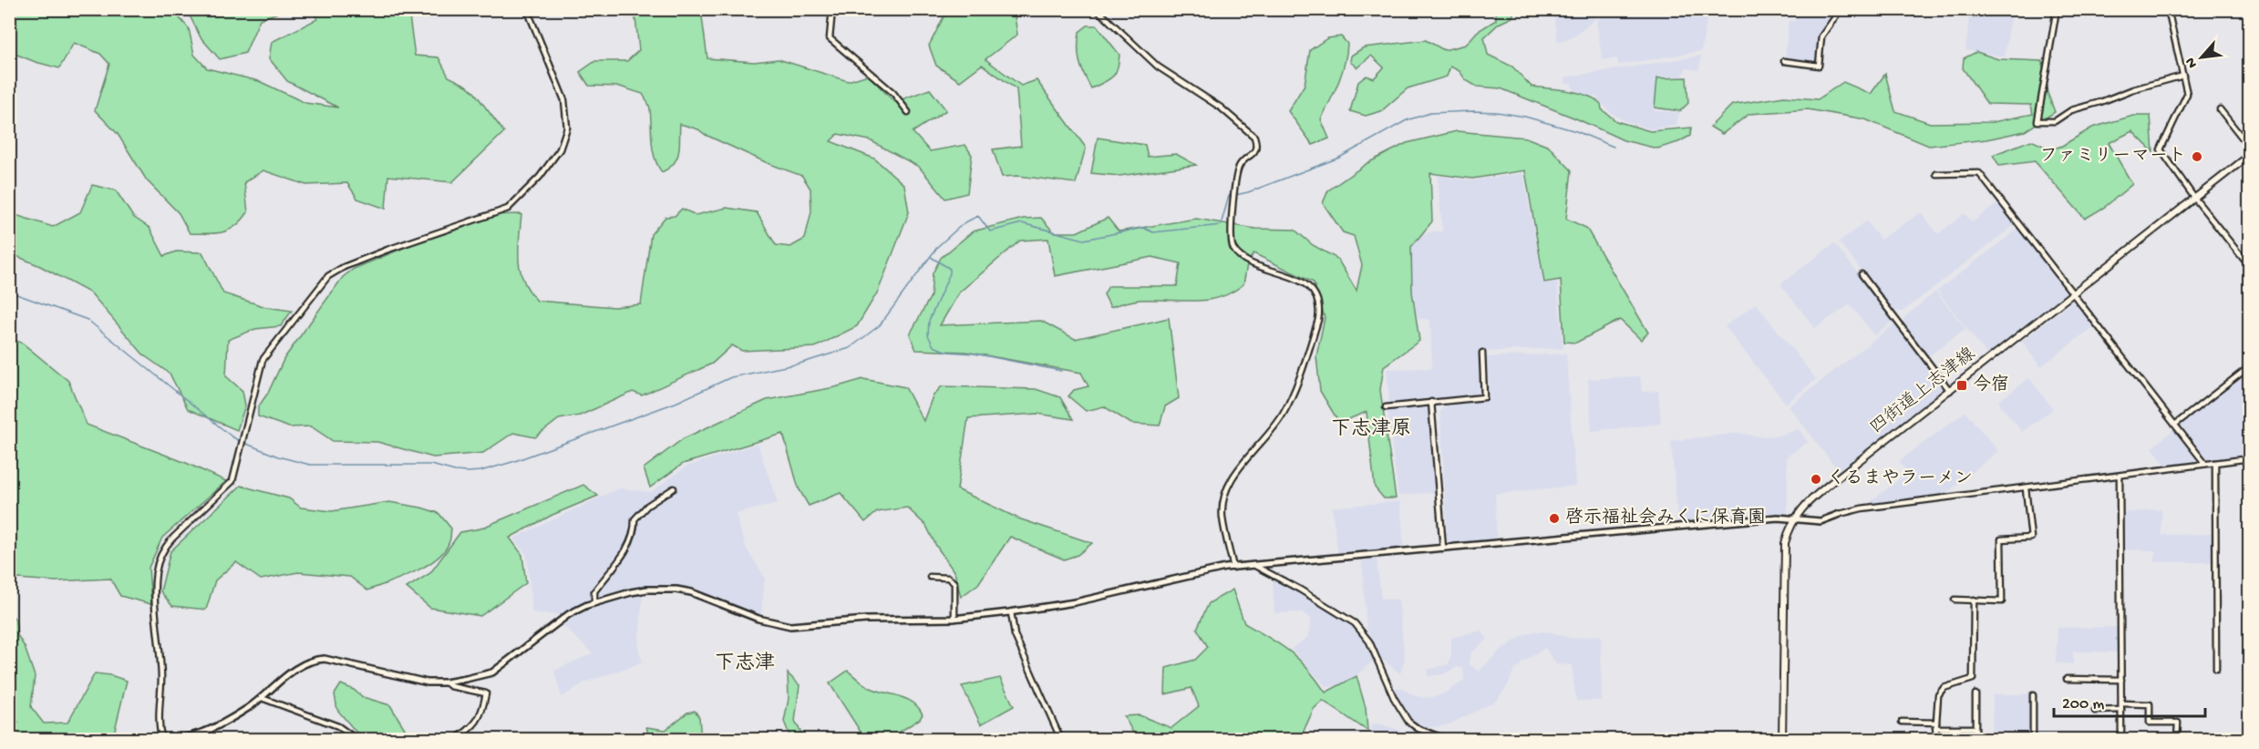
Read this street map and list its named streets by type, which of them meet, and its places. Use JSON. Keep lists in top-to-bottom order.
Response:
{
  "streets": {
    "main road": ["四街道上志津線"]
  },
  "districts": ["下志津原", "下志津"],
  "places": {
    "other": ["ファミリーマート", "くるまやラーメン", "啓示福祉会みくに保育園"],
    "transit": ["今宿"]
  },
  "scale_bar": "200 m",
  "north": "bottom left"
}
